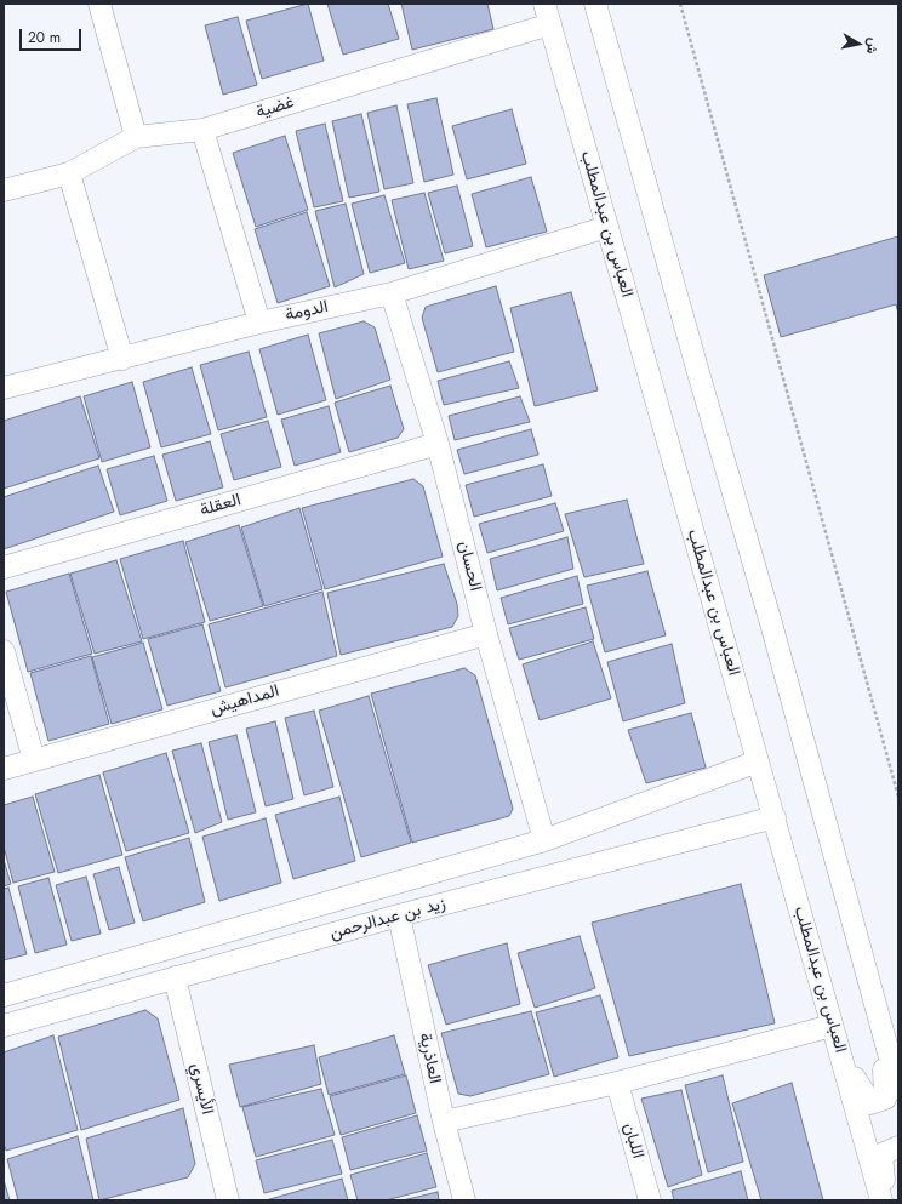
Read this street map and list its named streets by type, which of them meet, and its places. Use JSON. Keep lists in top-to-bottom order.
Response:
{
  "streets": {
    "street": [
      "غضية",
      "العباس بن عبدالمطلب",
      "الدومة",
      "العقلة",
      "الحسان",
      "المداهيش",
      "زيد بن عبدالرحمن",
      "العاذرية",
      "الأيسري",
      "اللبان"
    ]
  },
  "crossings": [
    ["غضية", "العباس بن عبدالمطلب"],
    ["العباس بن عبدالمطلب", "الدومة"],
    ["العباس بن عبدالمطلب", "زيد بن عبدالرحمن"],
    ["الدومة", "الحسان"],
    ["العقلة", "الحسان"],
    ["الحسان", "المداهيش"],
    ["الحسان", "زيد بن عبدالرحمن"],
    ["زيد بن عبدالرحمن", "العاذرية"],
    ["زيد بن عبدالرحمن", "الأيسري"]
  ],
  "scale_bar": "20 m",
  "north": "right"
}
